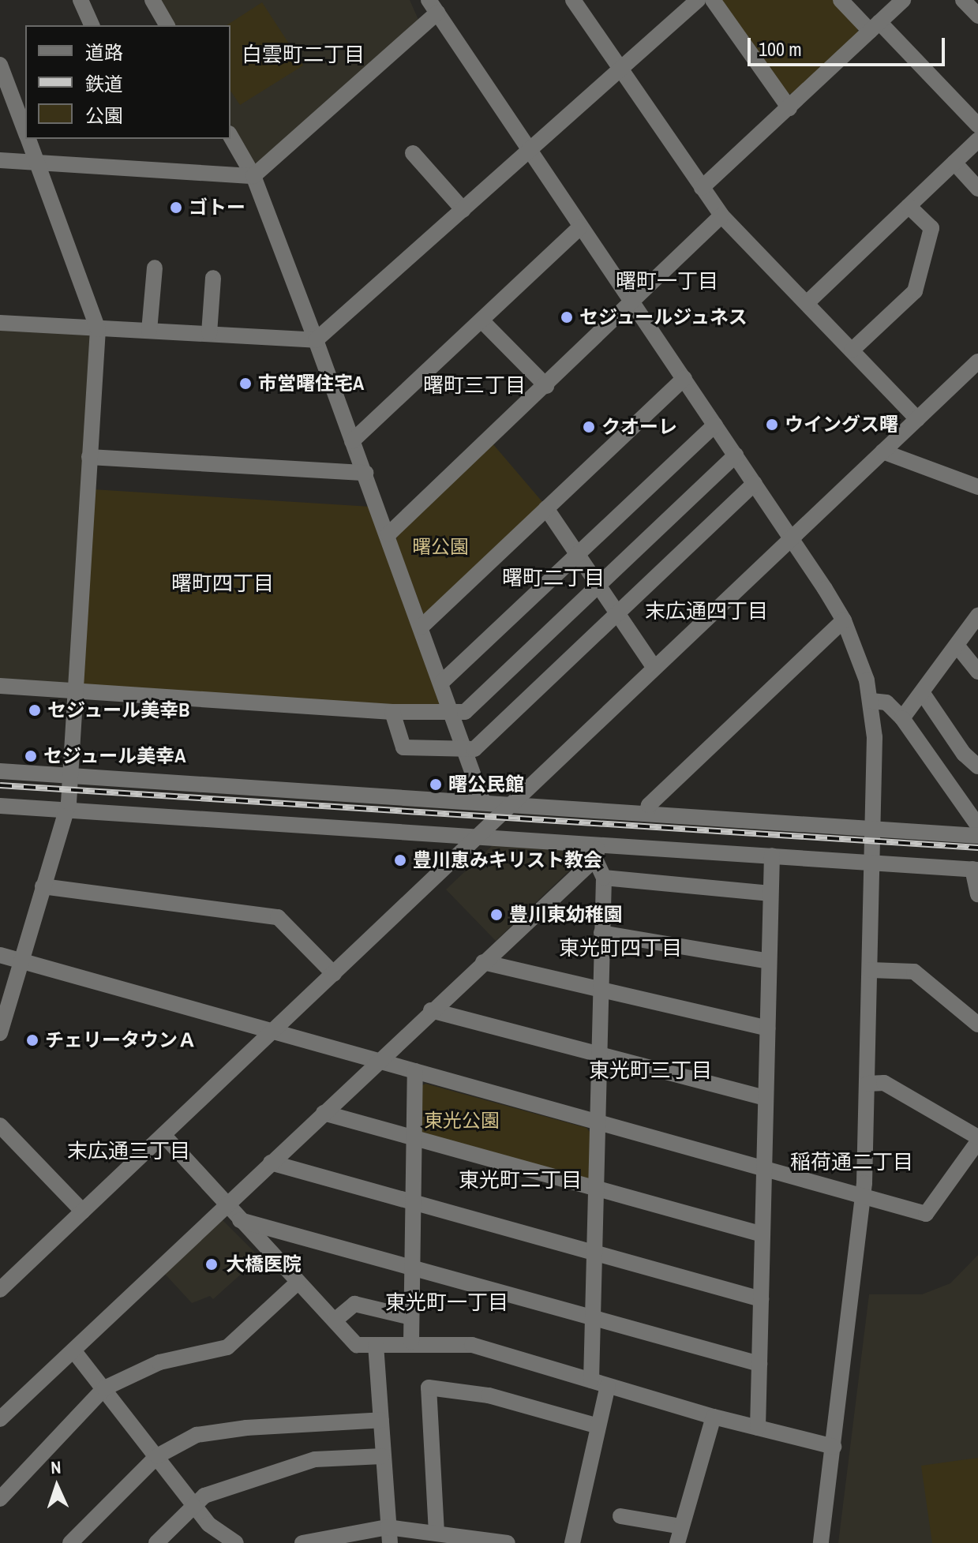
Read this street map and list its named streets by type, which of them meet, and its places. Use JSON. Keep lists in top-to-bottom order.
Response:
{
  "districts": [
    "白雲町二丁目",
    "曙町一丁目",
    "曙町三丁目",
    "曙町二丁目",
    "曙町四丁目",
    "末広通四丁目",
    "東光町四丁目",
    "東光町三丁目",
    "末広通三丁目",
    "稲荷通二丁目",
    "東光町二丁目",
    "東光町一丁目"
  ],
  "parks": ["曙公園", "東光公園"],
  "places": [
    "ゴトー",
    "セジュールジュネス",
    "市営曙住宅A",
    "ウイングス曙",
    "クオーレ",
    "セジュール美幸B",
    "セジュール美幸A",
    "曙公民館",
    "豊川恵みキリスト教会",
    "豊川東幼稚園",
    "チェリータウンＡ",
    "大橋医院"
  ],
  "legend": ["道路", "鉄道", "公園"],
  "scale_bar": "100 m",
  "north": "top"
}
